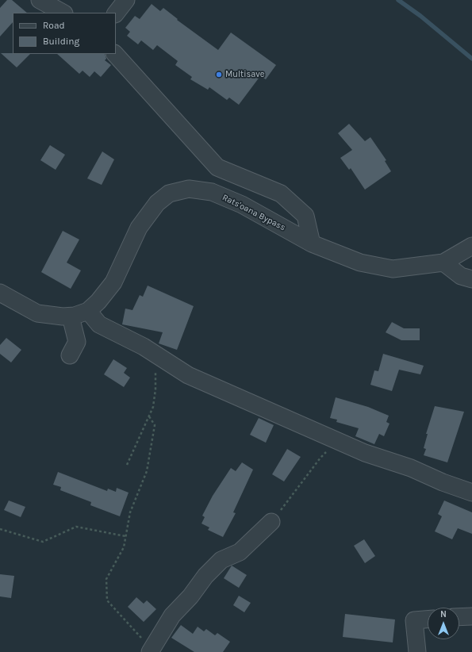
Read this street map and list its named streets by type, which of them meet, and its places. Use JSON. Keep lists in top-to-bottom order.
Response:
{
  "streets": {
    "street": ["Rats'oana Bypass"]
  },
  "places": ["Multisave"],
  "legend": ["Road", "Building"],
  "north": "top"
}
